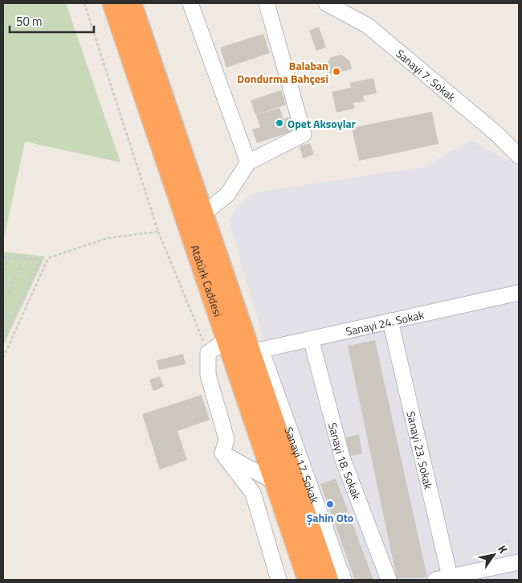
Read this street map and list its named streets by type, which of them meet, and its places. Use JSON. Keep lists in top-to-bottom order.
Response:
{
  "streets": {
    "highway": ["Atatürk Caddesi"],
    "street": [
      "Sanayi 7. Sokak",
      "Sanayi 24. Sokak",
      "Sanayi 23. Sokak",
      "Sanayi 18. Sokak",
      "Sanayi 17. Sokak"
    ]
  },
  "crossings": [
    ["Atatürk Caddesi", "Sanayi 24. Sokak"],
    ["Atatürk Caddesi", "Sanayi 17. Sokak"],
    ["Sanayi 24. Sokak", "Sanayi 23. Sokak"],
    ["Sanayi 24. Sokak", "Sanayi 18. Sokak"],
    ["Sanayi 24. Sokak", "Sanayi 17. Sokak"]
  ],
  "places": ["Balaban Dondurma Bahçesi", "Opet Aksoylar", "Şahin Oto"],
  "scale_bar": "50 m",
  "north": "top right"
}
